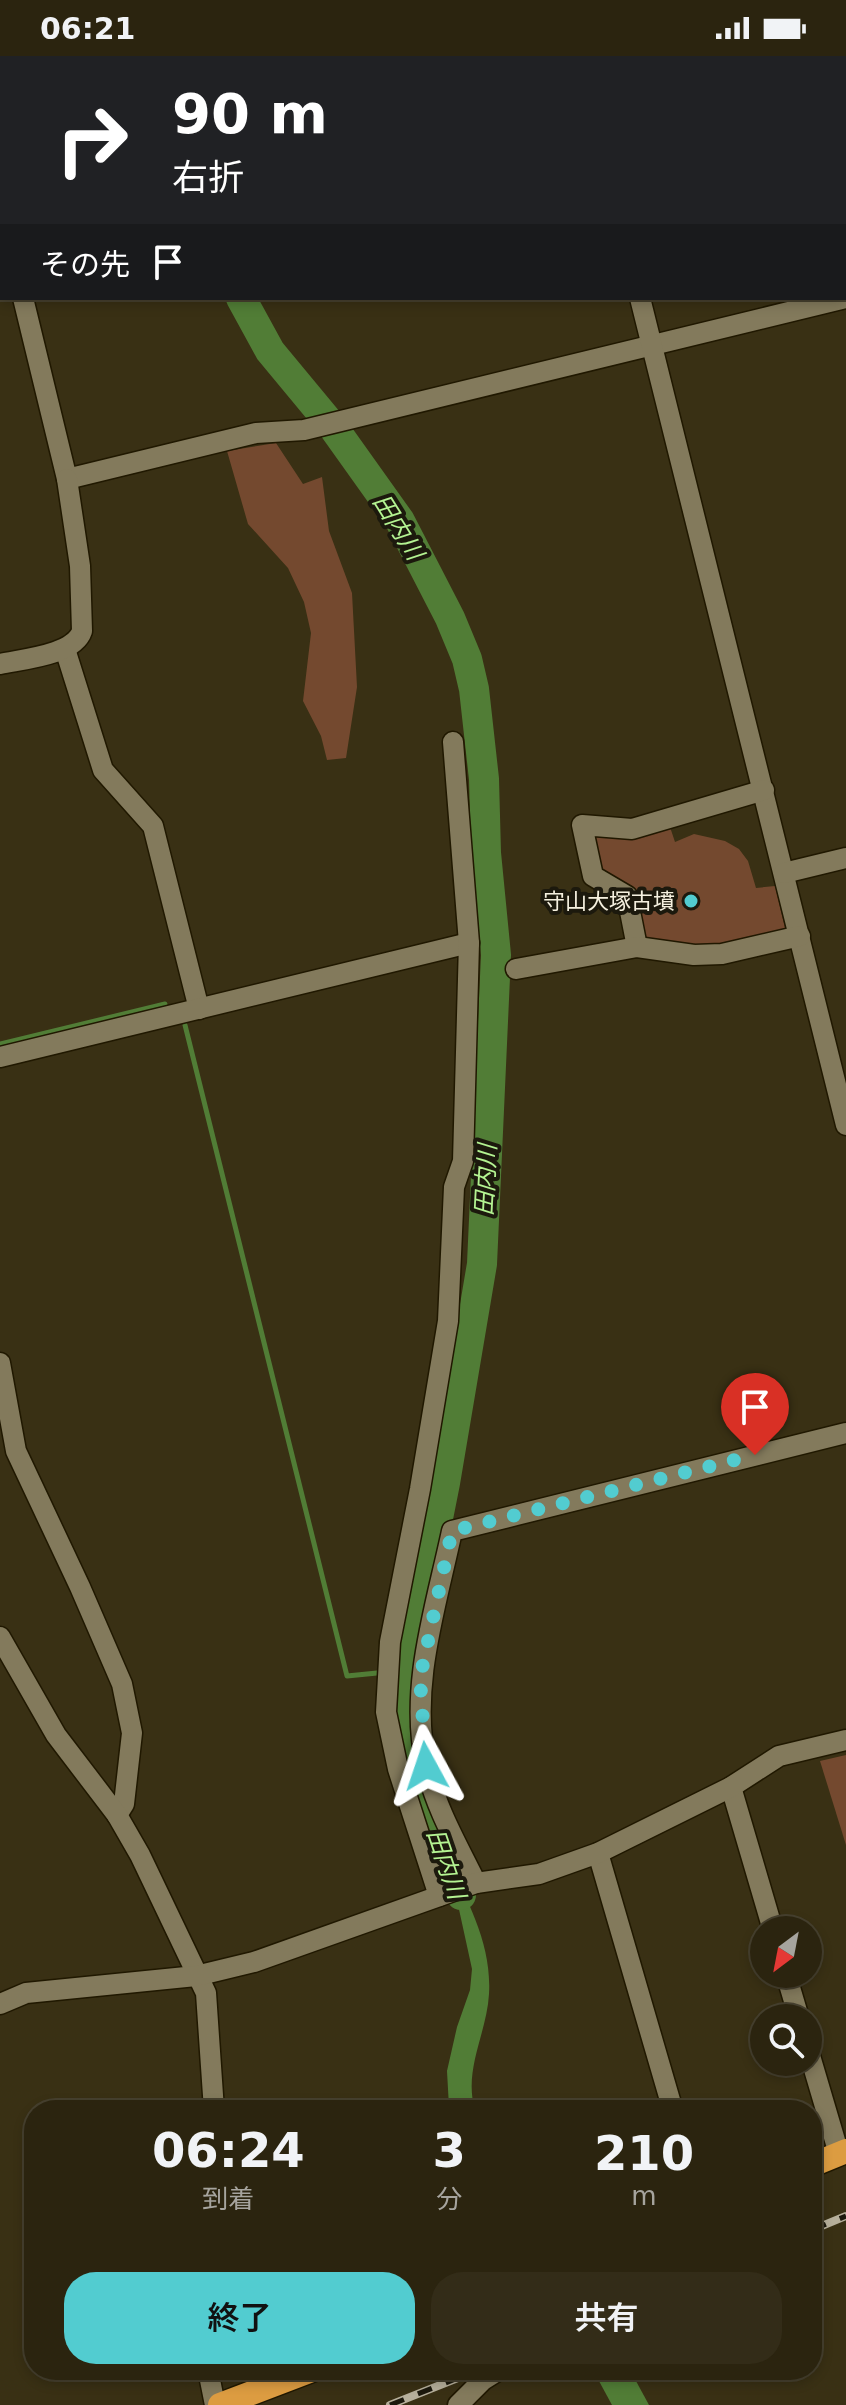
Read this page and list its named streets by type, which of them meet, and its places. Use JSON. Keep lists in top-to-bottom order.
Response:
{
  "water": ["田内川"],
  "places": ["守山大塚古墳"],
  "north": "bottom left",
  "page": {
    "status": "06:21",
    "turn": ["90 m", "右折"],
    "then": "その先",
    "eta": [
      "06:24",
      "到着",
      "3",
      "分",
      "210",
      "m"
    ],
    "buttons": ["終了", "共有"]
  }
}
